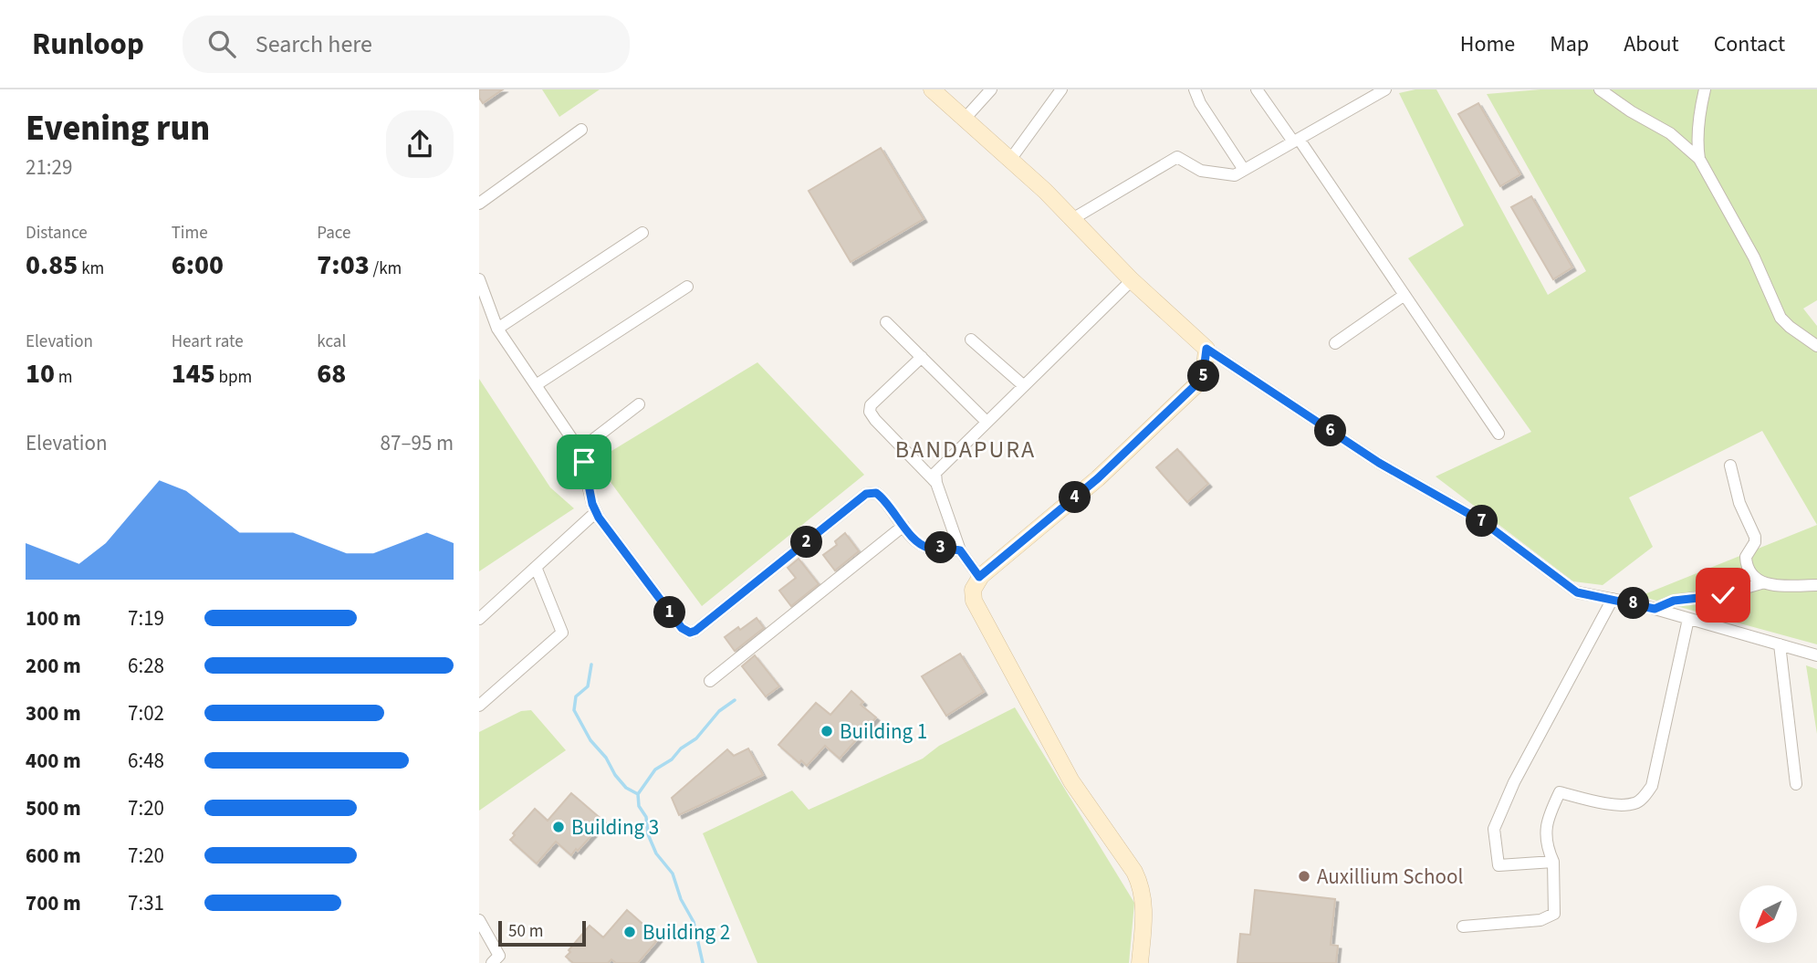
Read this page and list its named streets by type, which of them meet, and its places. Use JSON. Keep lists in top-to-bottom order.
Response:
{
  "districts": ["BANDAPURA"],
  "places": [
    "Building 1",
    "Building 3",
    "Auxillium School",
    "Building 2"
  ],
  "scale_bar": "50 m",
  "north": "bottom left",
  "page": {
    "header": "Runloop",
    "search": "Search here",
    "nav": [
      "Home",
      "Map",
      "About",
      "Contact"
    ],
    "heading": ["Evening run", "21:29"],
    "stats": [
      ["Distance", "0.85 km"],
      ["Time", "6:00"],
      ["Pace", "7:03 /km"],
      ["Elevation", "10 m"],
      ["Heart rate", "145 bpm"],
      ["kcal", "68"]
    ],
    "pins": [
      "5",
      "6",
      "4",
      "7",
      "2",
      "3",
      "8",
      "1"
    ],
    "chart": ["Elevation", "87–95 m"],
    "list": [
      {
        "name": "100 m",
        "note": "7:19"
      },
      {
        "name": "200 m",
        "note": "6:28"
      },
      {
        "name": "300 m",
        "note": "7:02"
      },
      {
        "name": "400 m",
        "note": "6:48"
      },
      {
        "name": "500 m",
        "note": "7:20"
      },
      {
        "name": "600 m",
        "note": "7:20"
      },
      {
        "name": "700 m",
        "note": "7:31"
      }
    ],
    "scale": "50 m"
  }
}
